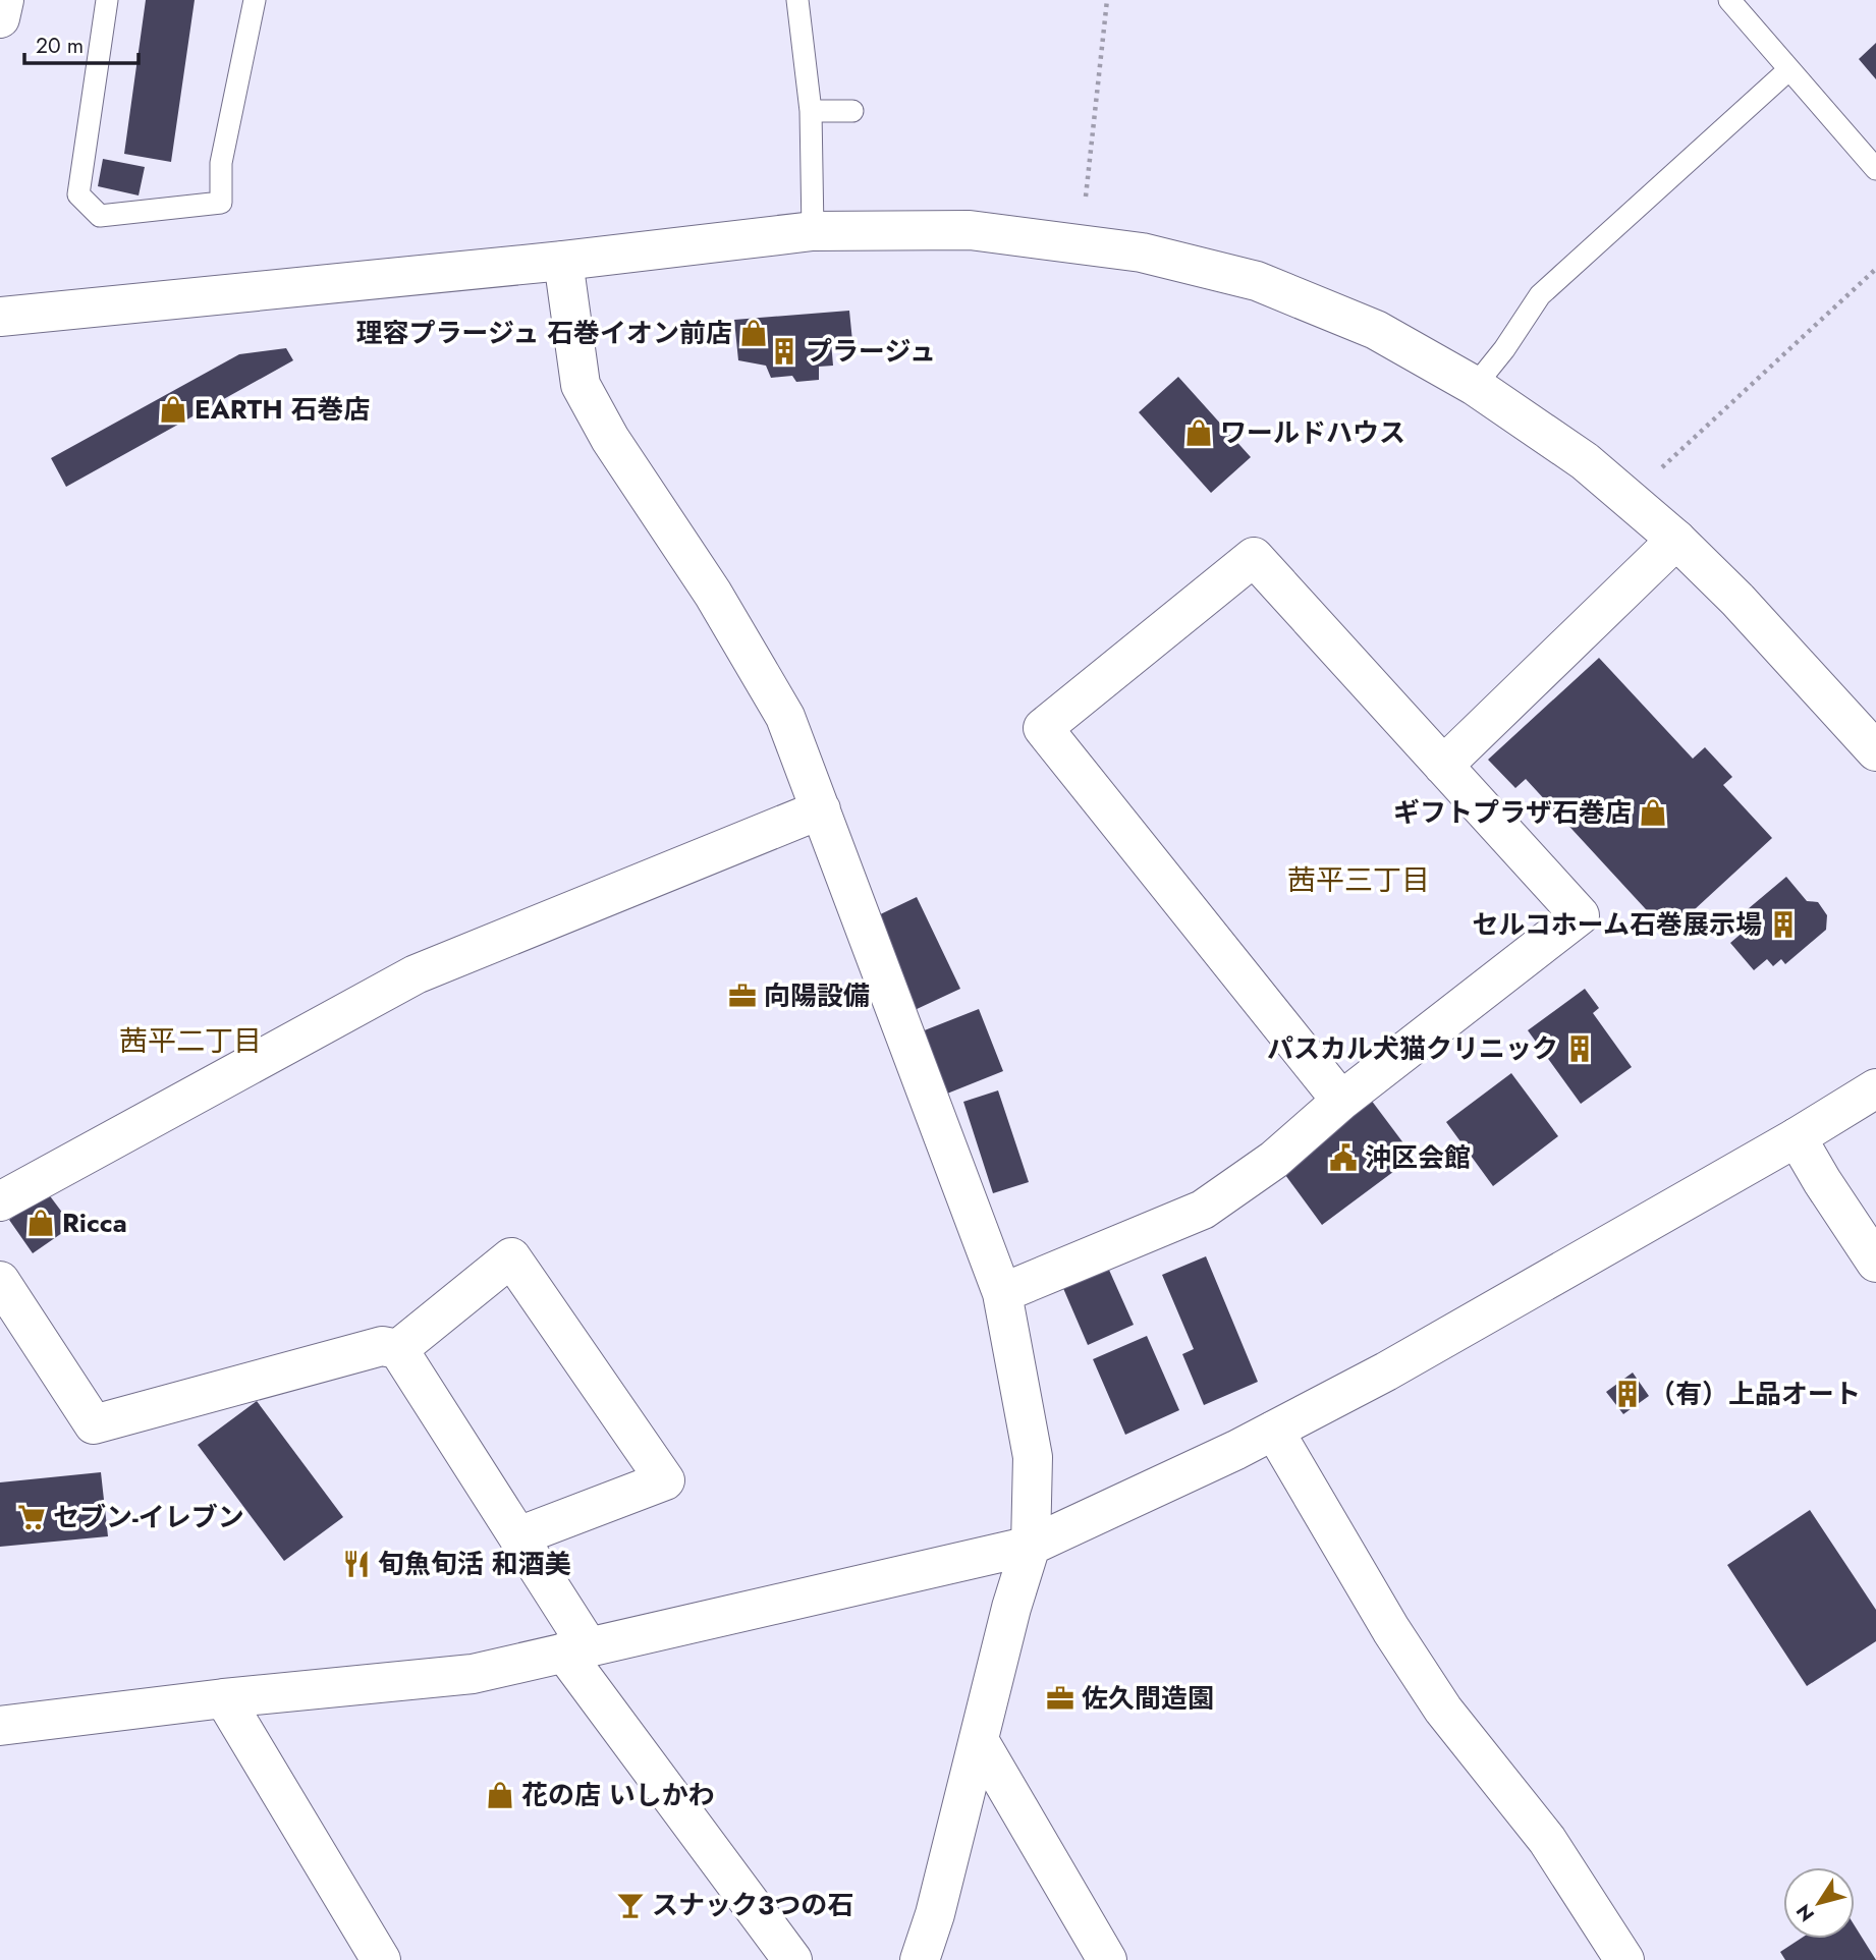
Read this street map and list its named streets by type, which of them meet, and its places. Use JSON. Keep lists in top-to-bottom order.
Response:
{
  "districts": ["茜平三丁目", "茜平二丁目"],
  "places": {
    "shop": [
      "理容プラージュ 石巻イオン前店",
      "EARTH 石巻店",
      "ワールドハウス",
      "ギフトプラザ石巻店",
      "Ricca",
      "花の店 いしかわ"
    ],
    "building": [
      "プラージュ",
      "セルコホーム石巻展示場",
      "パスカル犬猫クリニック",
      "（有）上品オート"
    ],
    "office": ["向陽設備", "佐久間造園"],
    "public building": ["沖区会館"],
    "supermarket": ["セブン-イレブン"],
    "restaurant": ["旬魚旬活 和酒美"],
    "bar": ["スナック3つの石"]
  },
  "scale_bar": "20 m",
  "north": "bottom left"
}
